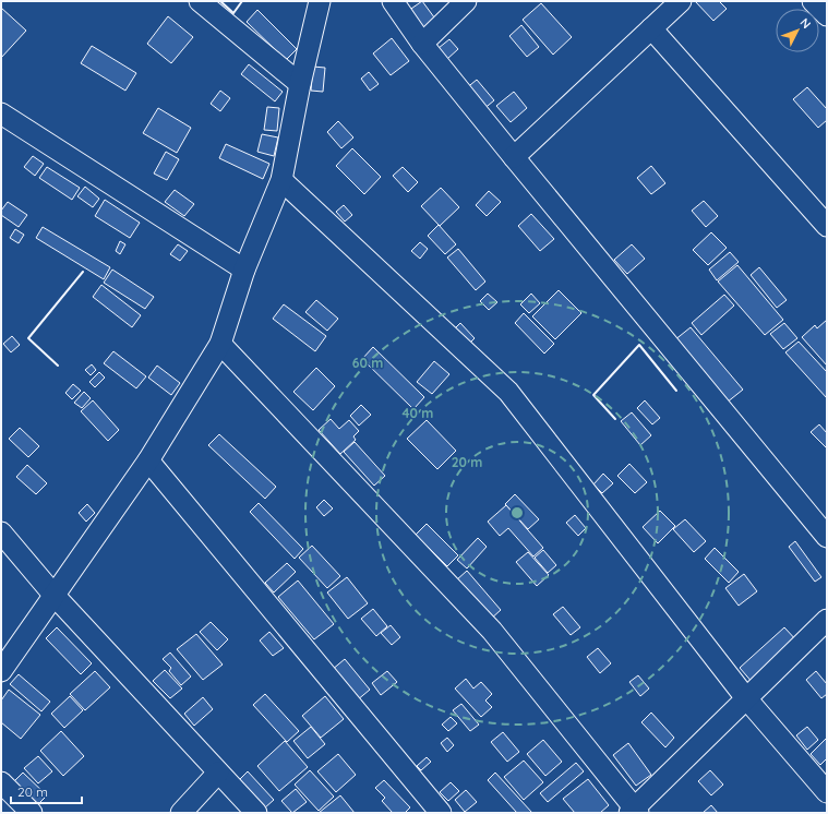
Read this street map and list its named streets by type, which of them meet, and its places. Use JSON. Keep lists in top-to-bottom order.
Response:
{
  "scale_bar": "20 m",
  "north": "top right",
  "rings": ["60 m", "40 m", "20 m"]
}
